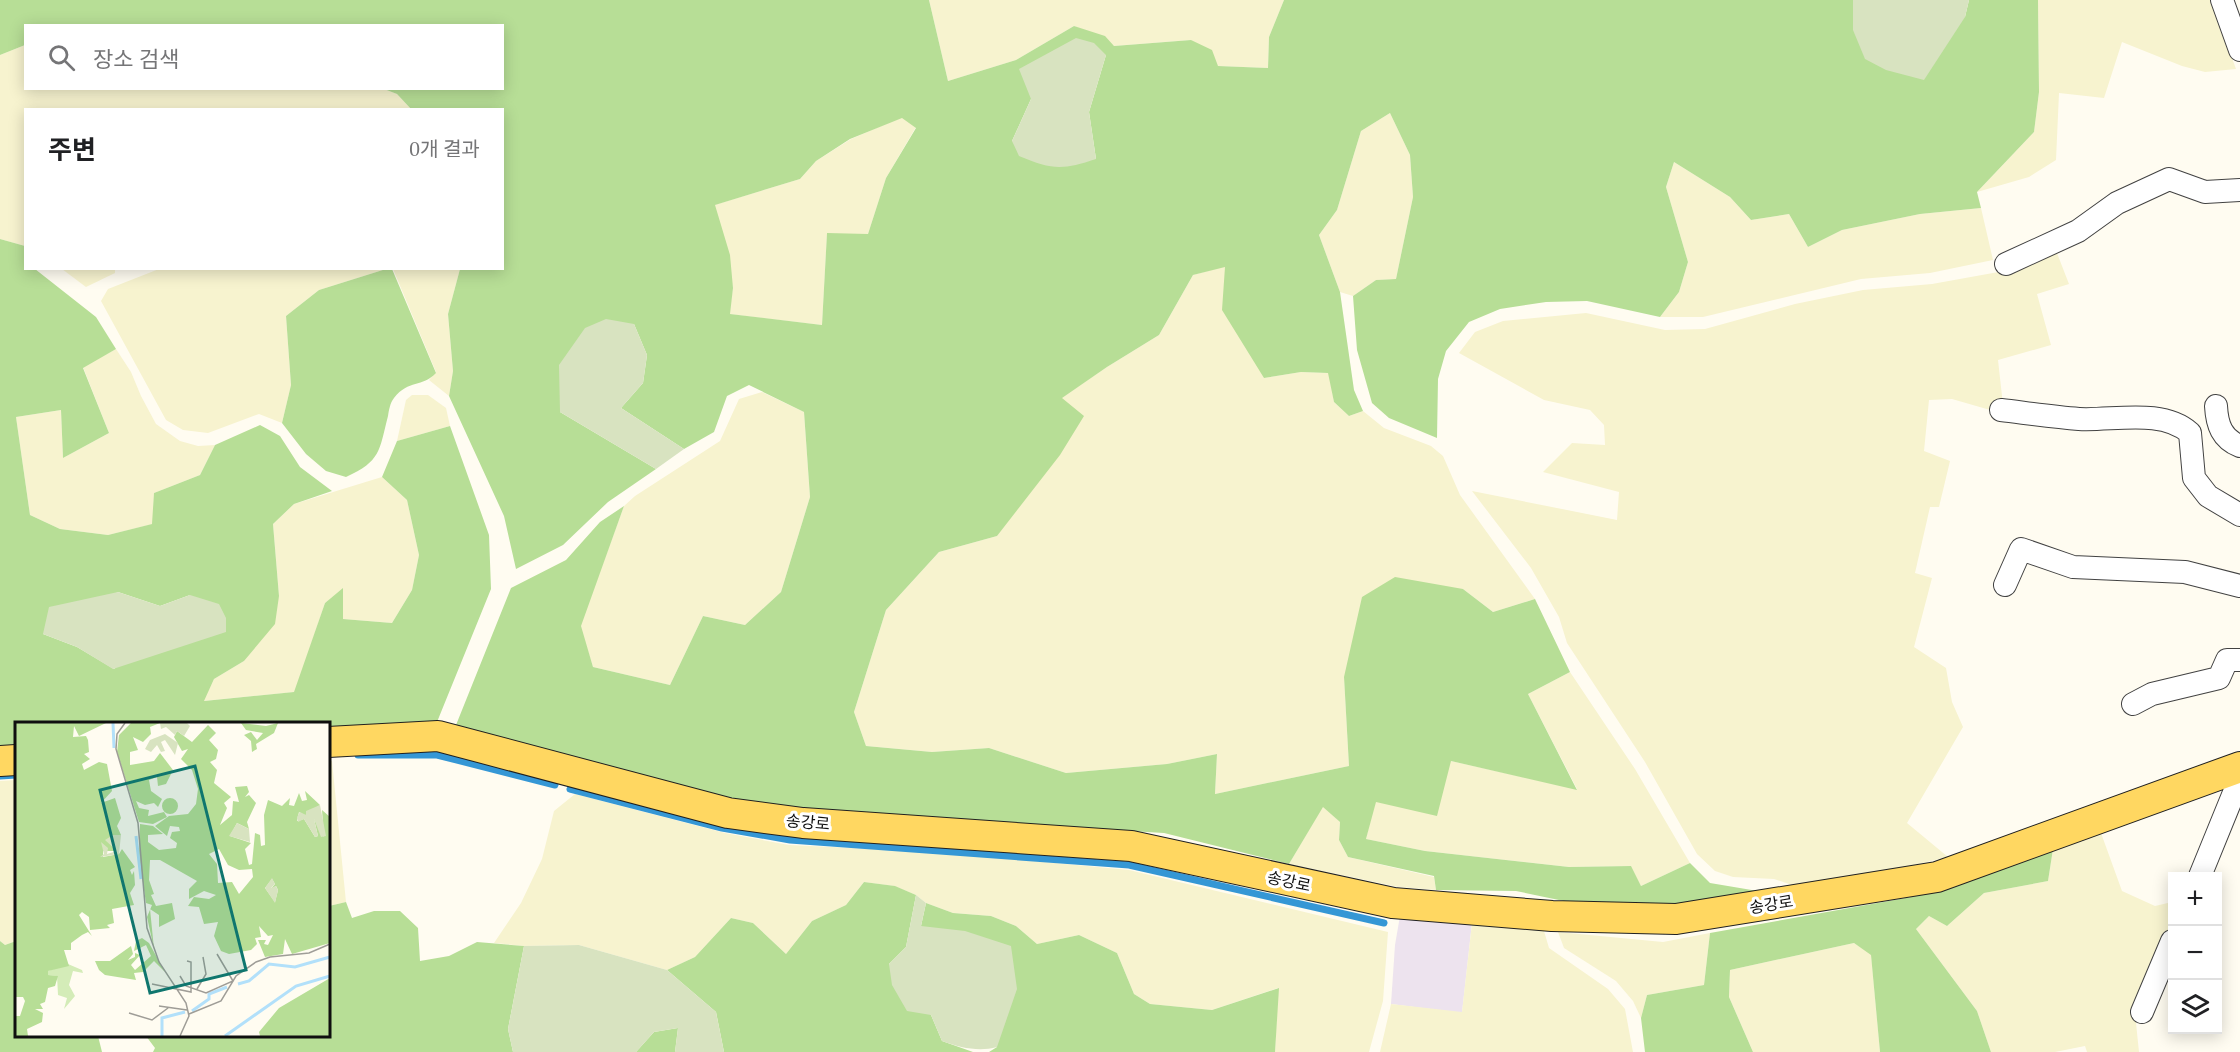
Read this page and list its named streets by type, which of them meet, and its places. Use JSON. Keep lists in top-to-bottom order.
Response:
{
  "streets": {
    "main road": ["송강로"]
  },
  "page": {
    "search": "장소 검색",
    "heading": ["주변", "0개 결과"],
    "map_buttons": ["+", "−"]
  }
}
